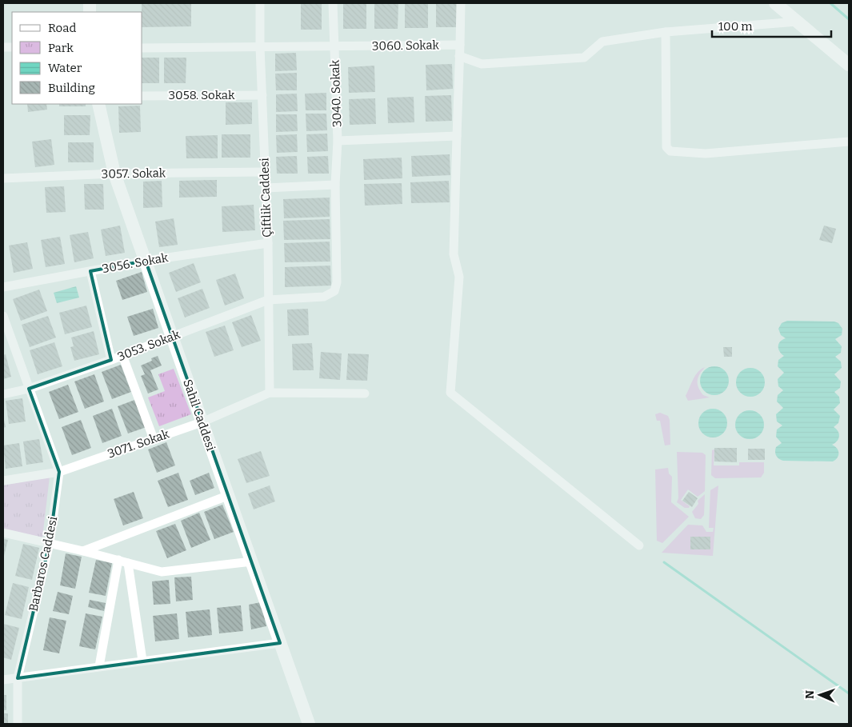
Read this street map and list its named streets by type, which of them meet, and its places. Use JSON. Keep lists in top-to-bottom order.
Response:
{
  "streets": {
    "street": [
      "3060. Sokak",
      "3040. Sokak",
      "3058. Sokak",
      "3057. Sokak",
      "Çiftlik Caddesi",
      "3056. Sokak",
      "3053. Sokak",
      "Sahil Caddesi",
      "3071. Sokak",
      "Barbaros Caddesi"
    ]
  },
  "crossings": [
    ["3060. Sokak", "3040. Sokak"],
    ["3060. Sokak", "Çiftlik Caddesi"],
    ["3040. Sokak", "Çiftlik Caddesi"],
    ["3040. Sokak", "3053. Sokak"],
    ["3058. Sokak", "Çiftlik Caddesi"],
    ["3057. Sokak", "Çiftlik Caddesi"],
    ["3057. Sokak", "Sahil Caddesi"],
    ["Çiftlik Caddesi", "3056. Sokak"],
    ["Çiftlik Caddesi", "3053. Sokak"],
    ["Çiftlik Caddesi", "3071. Sokak"],
    ["3056. Sokak", "Sahil Caddesi"],
    ["3053. Sokak", "Sahil Caddesi"],
    ["3053. Sokak", "Barbaros Caddesi"],
    ["Sahil Caddesi", "3071. Sokak"],
    ["3071. Sokak", "Barbaros Caddesi"]
  ],
  "legend": [
    "Road",
    "Park",
    "Water",
    "Building"
  ],
  "scale_bar": "100 m",
  "north": "left"
}
